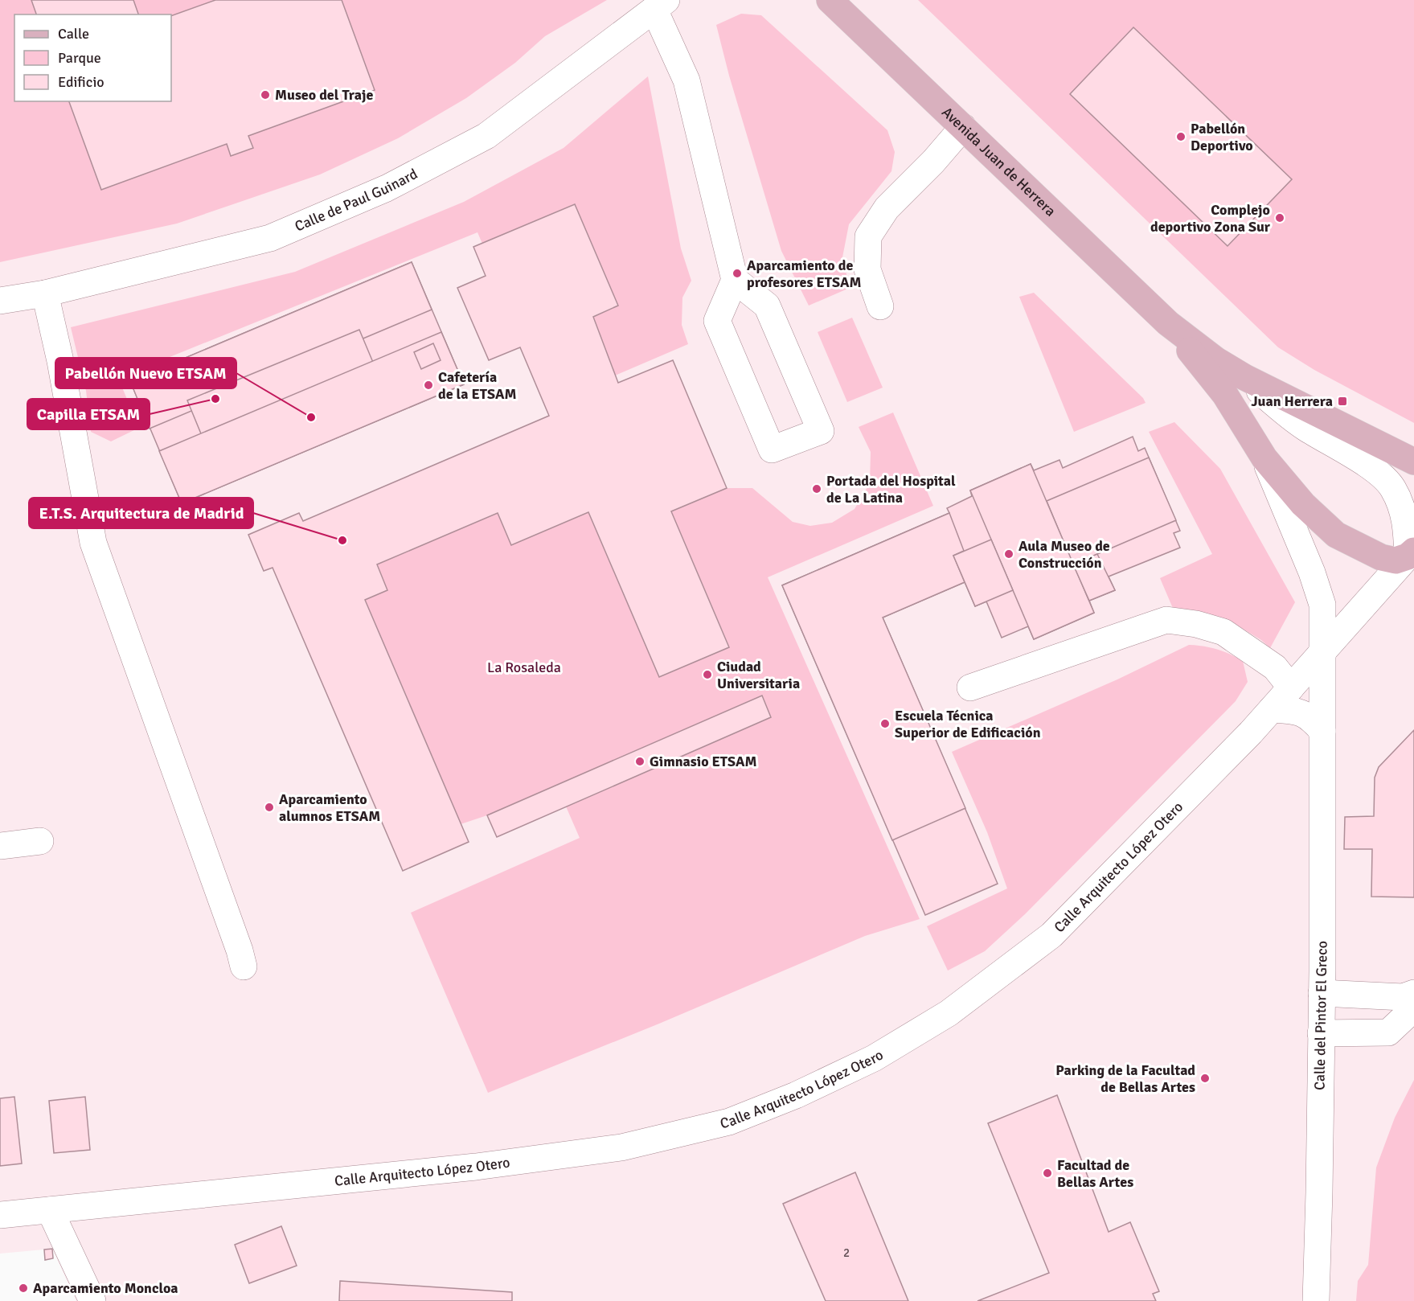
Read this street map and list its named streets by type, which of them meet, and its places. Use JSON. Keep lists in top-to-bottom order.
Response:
{
  "streets": {
    "main road": ["Avenida Juan de Herrera"],
    "street": ["Calle de Paul Guinard", "Calle Arquitecto López Otero", "Calle del Pintor El Greco"]
  },
  "crossings": [
    ["Calle Arquitecto López Otero", "Calle del Pintor El Greco"]
  ],
  "parks": ["La Rosaleda"],
  "places": {
    "other": [
      "Museo del Traje",
      "Pabellón Deportivo",
      "Complejo deportivo Zona Sur",
      "Aparcamiento de profesores ETSAM",
      "Cafetería de la ETSAM",
      "Capilla ETSAM",
      "Pabellón Nuevo ETSAM",
      "Portada del Hospital de La Latina",
      "E.T.S. Arquitectura de Madrid",
      "Aula Museo de Construcción",
      "Ciudad Universitaria",
      "Escuela Técnica Superior de Edificación",
      "Gimnasio ETSAM",
      "Aparcamiento alumnos ETSAM",
      "Parking de la Facultad de Bellas Artes",
      "Facultad de Bellas Artes",
      "Aparcamiento Moncloa"
    ],
    "transit": ["Juan Herrera"]
  },
  "house_numbers": ["2"],
  "legend": ["Calle", "Parque", "Edificio"]
}
